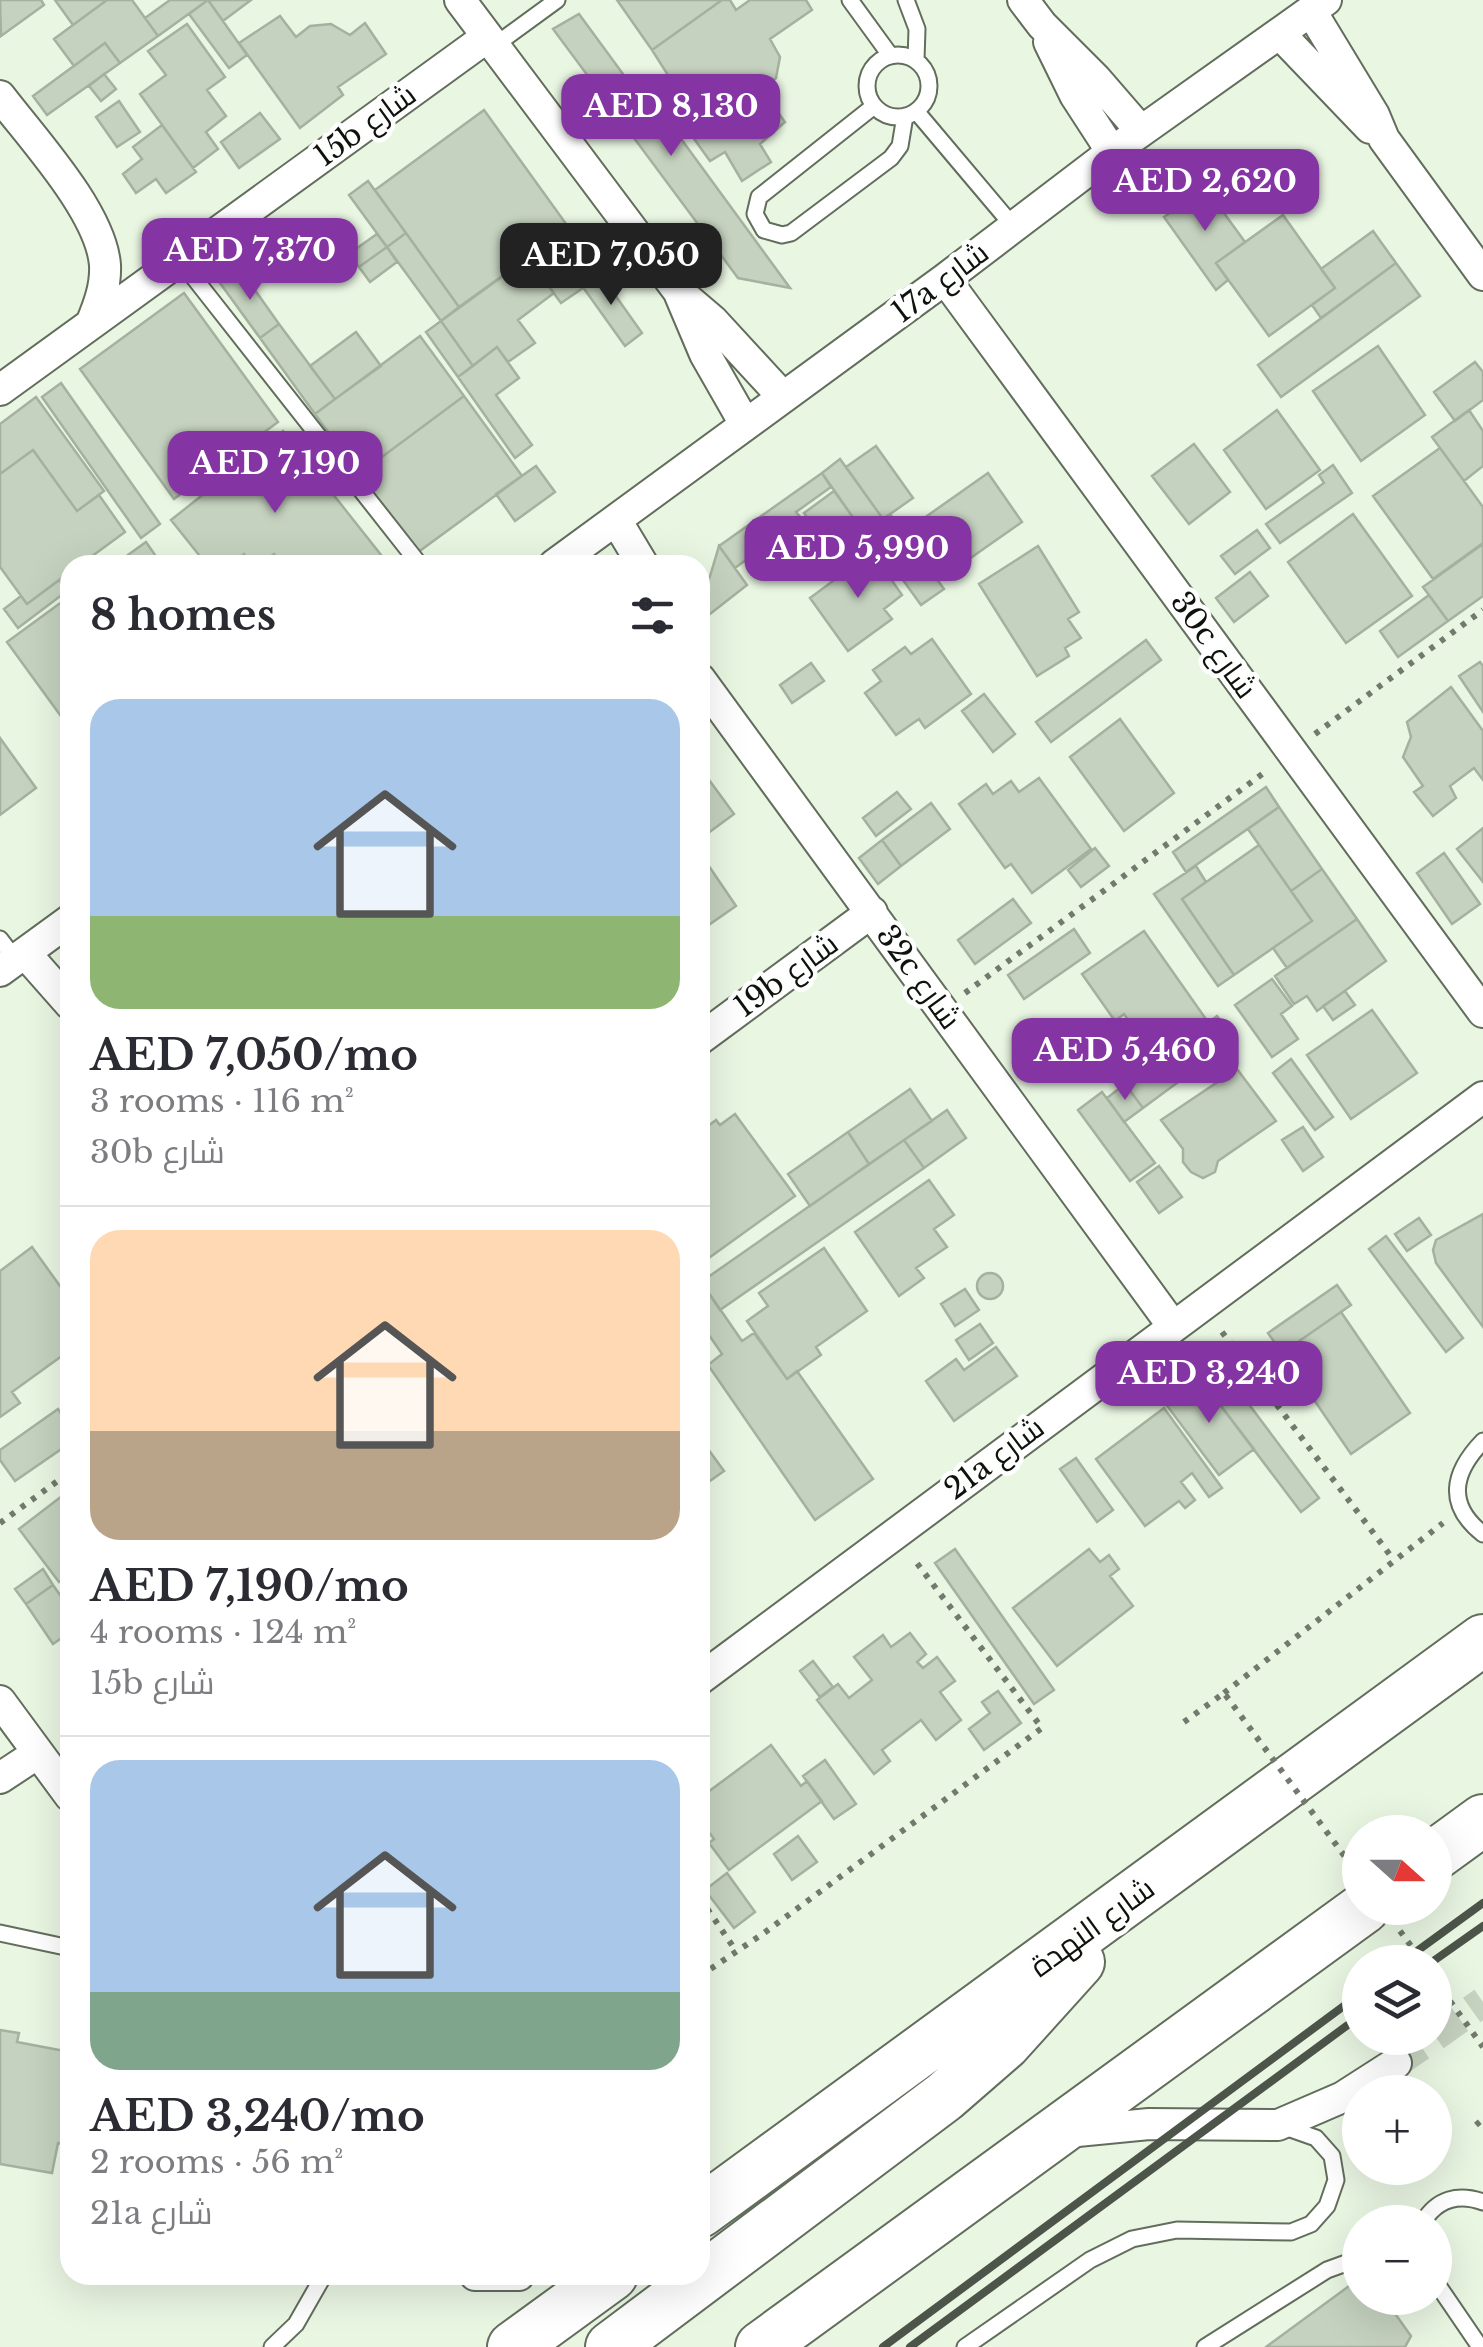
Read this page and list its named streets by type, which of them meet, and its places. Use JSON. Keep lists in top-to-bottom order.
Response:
{
  "streets": {
    "main road": ["شارع النهدة"],
    "street": [
      "15b شارع",
      "17a شارع",
      "30c شارع",
      "19b شارع",
      "32c شارع",
      "21a شارع"
    ]
  },
  "crossings": [
    ["17a شارع", "30c شارع"],
    ["19b شارع", "32c شارع"],
    ["32c شارع", "21a شارع"]
  ],
  "north": "right",
  "page": {
    "price": [
      "AED 8,130",
      "AED 2,620",
      "AED 7,370",
      "AED 7,050",
      "AED 7,190",
      "AED 5,990",
      "AED 5,460",
      "AED 3,240"
    ],
    "heading": "8 homes",
    "list": [
      {
        "name": "AED 7,050/mo",
        "note": "3 rooms · 116 m² · 30b شارع"
      },
      {
        "name": "AED 7,190/mo",
        "note": "4 rooms · 124 m² · 15b شارع"
      },
      {
        "name": "AED 3,240/mo",
        "note": "2 rooms · 56 m² · 21a شارع"
      }
    ],
    "map_buttons": ["+", "−"]
  }
}
